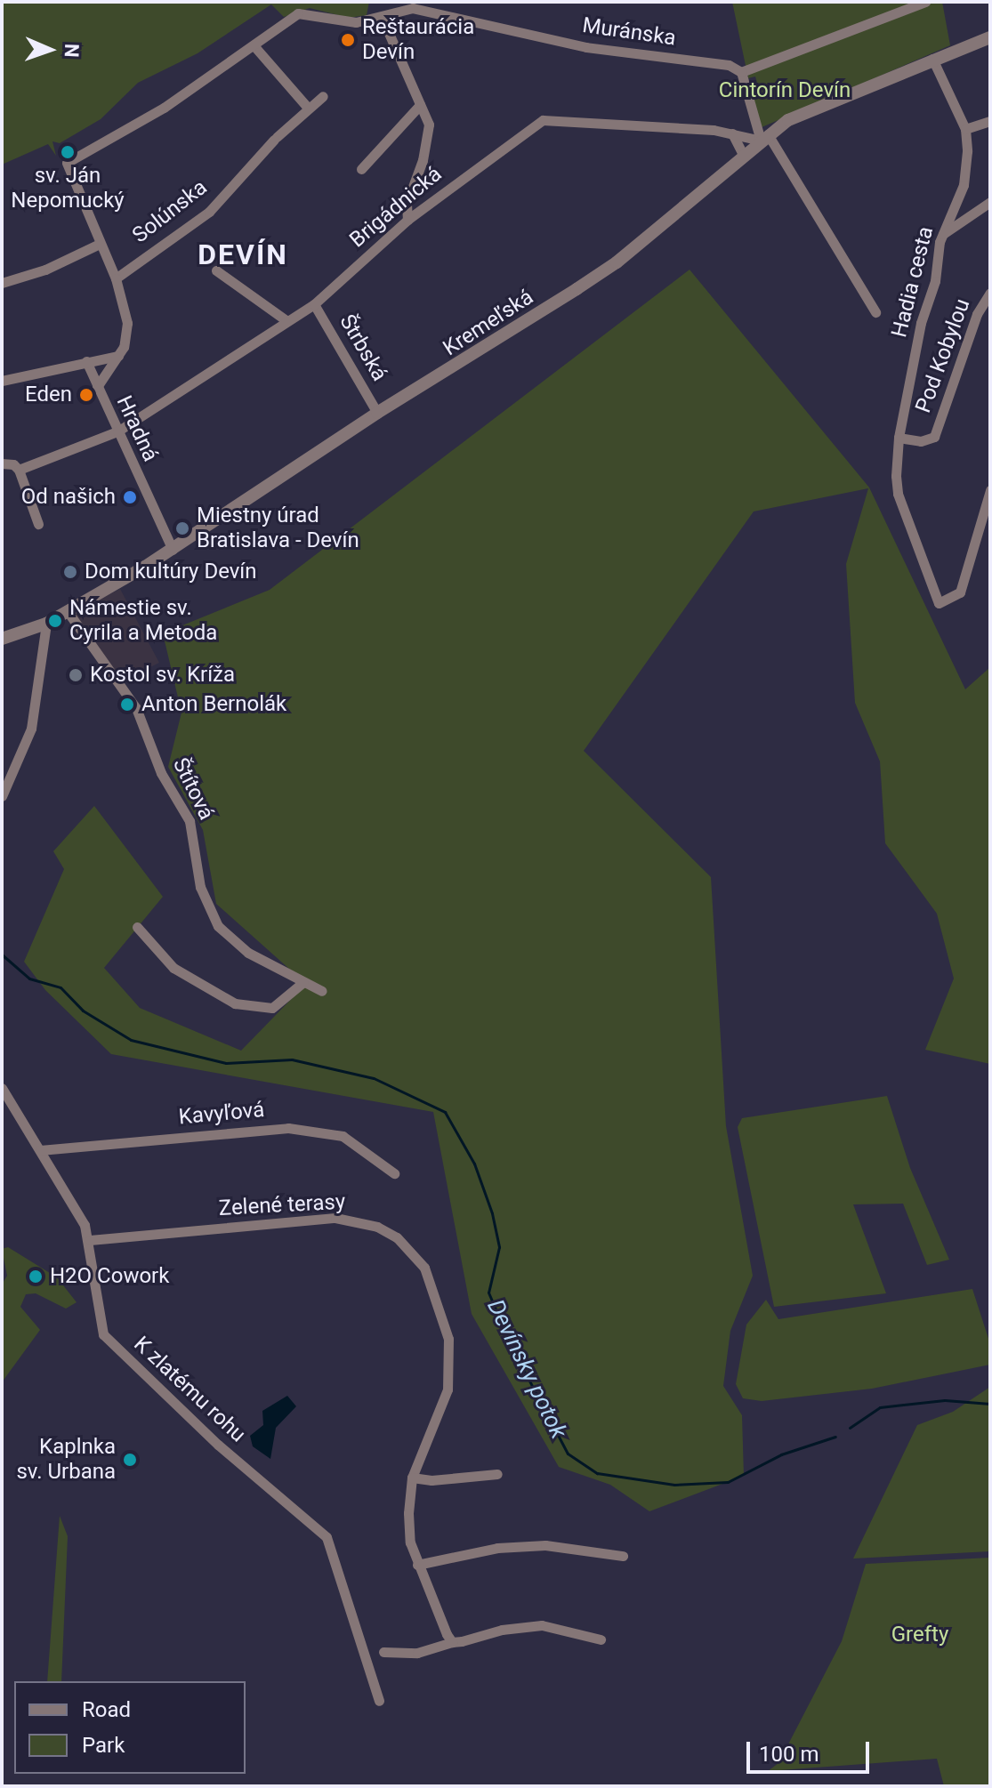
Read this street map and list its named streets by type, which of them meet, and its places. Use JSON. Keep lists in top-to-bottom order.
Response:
{
  "streets": {
    "street": [
      "Muránska",
      "Brigádnická",
      "Solúnska",
      "Hadia cesta",
      "Kremeľská",
      "Štrbská",
      "Pod Kobylou",
      "Hradná",
      "Štítová",
      "Kavyľová",
      "Zelené terasy",
      "K zlatému rohu"
    ]
  },
  "crossings": [
    ["Muránska", "Hradná"],
    ["Brigádnická", "Kremeľská"],
    ["Brigádnická", "Štrbská"],
    ["Brigádnická", "Hradná"],
    ["Solúnska", "Hradná"],
    ["Hadia cesta", "Kremeľská"],
    ["Hadia cesta", "Pod Kobylou"],
    ["Kremeľská", "Štrbská"],
    ["Kremeľská", "Hradná"],
    ["Kremeľská", "Štítová"],
    ["Kavyľová", "K zlatému rohu"],
    ["Zelené terasy", "K zlatému rohu"]
  ],
  "districts": ["DEVÍN"],
  "water": ["Devínsky potok"],
  "parks": ["Cintorín Devín", "Grefty"],
  "places": [
    "Reštaurácia Devín",
    "sv. Ján Nepomucký",
    "Eden",
    "Od našich",
    "Miestny úrad Bratislava - Devín",
    "Dom kultúry Devín",
    "Námestie sv. Cyrila a Metoda",
    "Kostol sv. Kríža",
    "Anton Bernolák",
    "H2O Cowork",
    "Kaplnka sv. Urbana"
  ],
  "legend": ["Road", "Park"],
  "scale_bar": "100 m",
  "north": "right"
}
